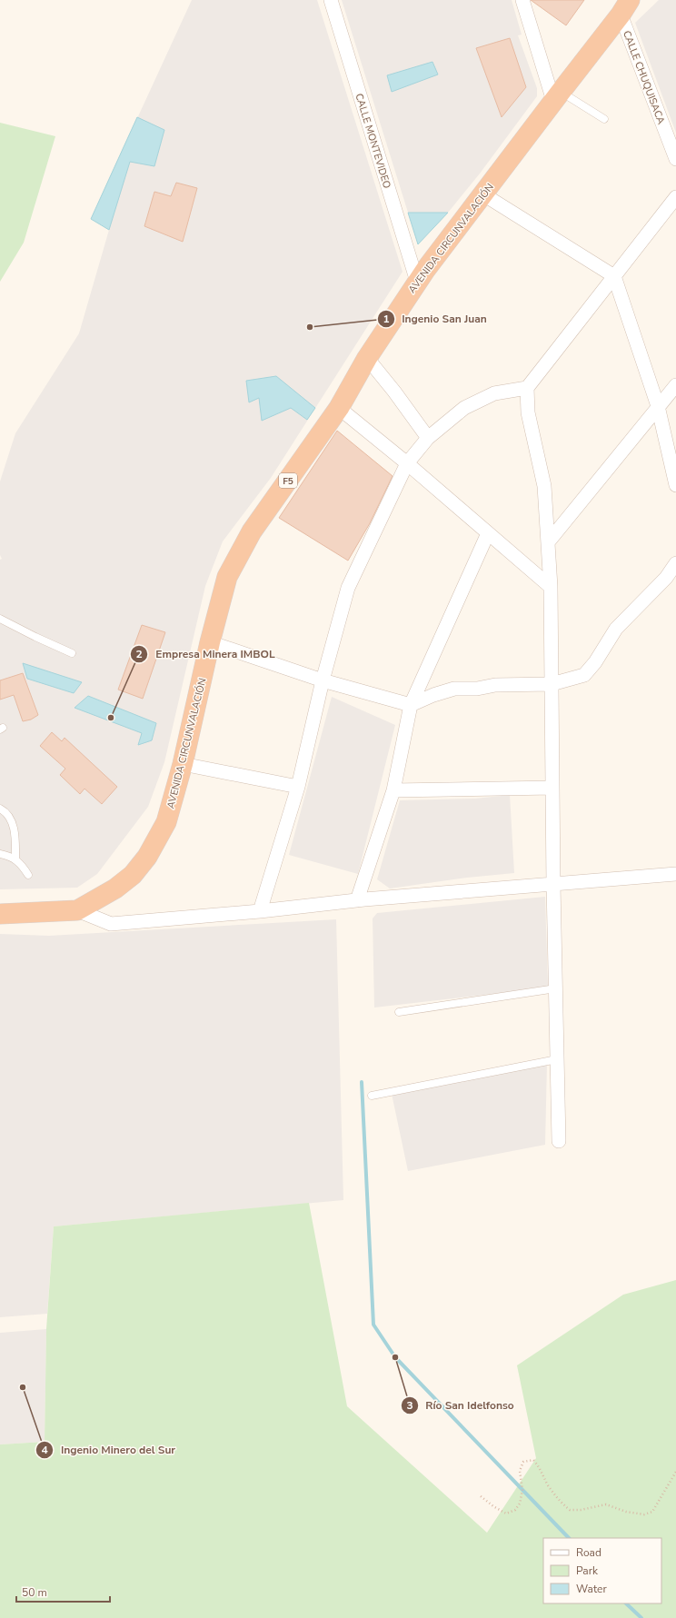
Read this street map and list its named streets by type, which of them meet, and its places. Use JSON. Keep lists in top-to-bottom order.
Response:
{
  "streets": {
    "highway": ["AVENIDA CIRCUNVALACIÓN", "F5"],
    "street": ["CALLE CHUQUISACA", "CALLE MONTEVIDEO"]
  },
  "crossings": [
    ["CALLE CHUQUISACA", "AVENIDA CIRCUNVALACIÓN"],
    ["CALLE MONTEVIDEO", "AVENIDA CIRCUNVALACIÓN"]
  ],
  "places": [
    "Ingenio San Juan",
    "Empresa Minera IMBOL",
    "Río San Idelfonso",
    "Ingenio Minero del Sur"
  ],
  "legend": ["Road", "Park", "Water"],
  "scale_bar": "50 m"
}
